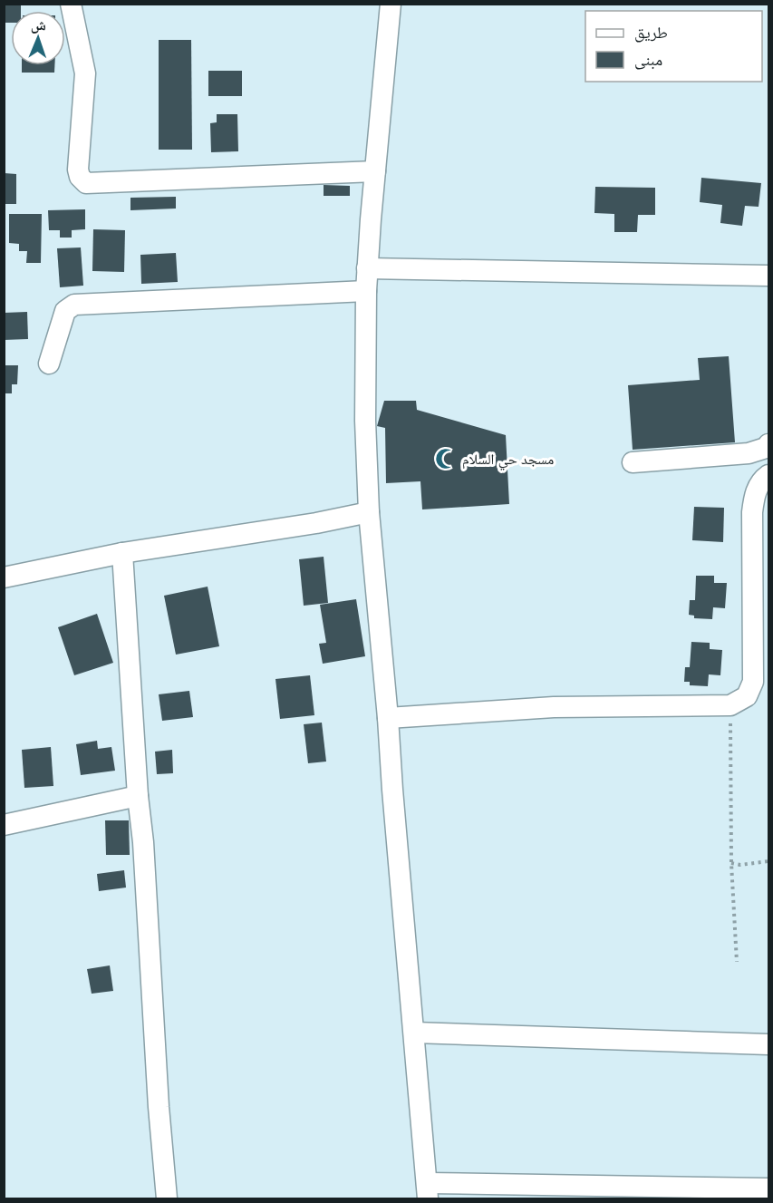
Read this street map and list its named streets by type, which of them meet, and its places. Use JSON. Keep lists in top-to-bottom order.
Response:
{
  "places": {
    "mosque": ["مسجد حي السلام"]
  },
  "legend": ["طريق", "مبنى"],
  "north": "top"
}
